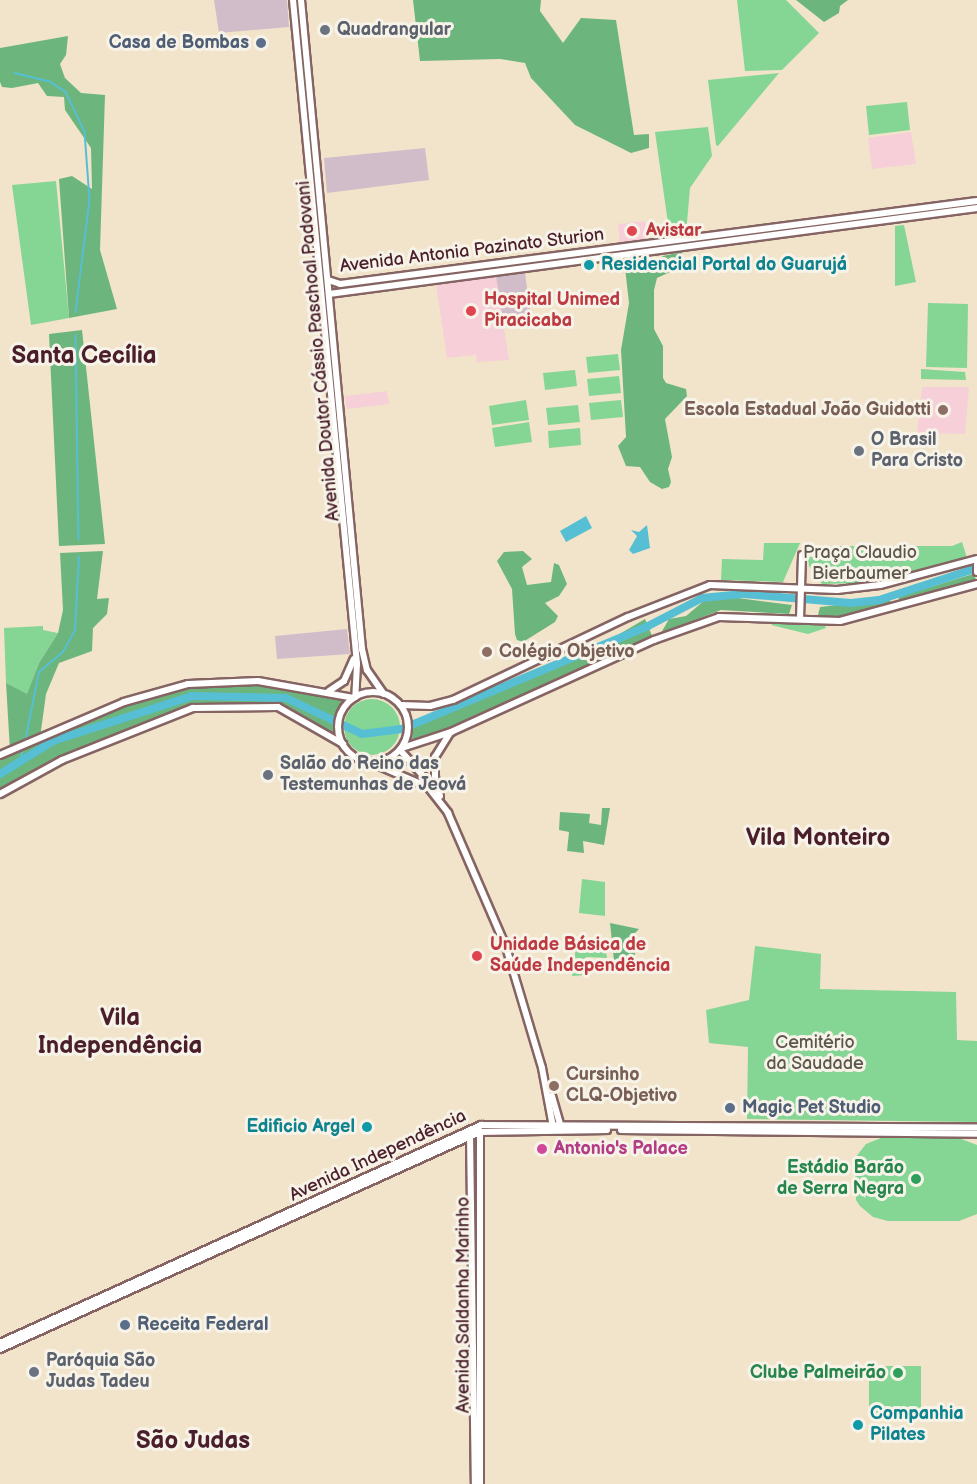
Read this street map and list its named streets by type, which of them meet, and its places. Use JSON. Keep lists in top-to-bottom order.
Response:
{
  "streets": {
    "main road": [
      "Avenida Antonia Pazinato Sturion",
      "Avenida Doutor Cássio Paschoal Padovani",
      "Avenida Independência",
      "Avenida Saldanha Marinho"
    ]
  },
  "crossings": [
    ["Avenida Antonia Pazinato Sturion", "Avenida Doutor Cássio Paschoal Padovani"],
    ["Avenida Independência", "Avenida Saldanha Marinho"]
  ],
  "districts": [
    "Santa Cecília",
    "Vila Monteiro",
    "Vila Independência",
    "São Judas"
  ],
  "parks": ["Praça Claudio Bierbaumer", "Cemitério da Saudade"],
  "places": [
    "Quadrangular",
    "Casa de Bombas",
    "Avistar",
    "Residencial Portal do Guarujá",
    "Hospital Unimed Piracicaba",
    "Escola Estadual João Guidotti",
    "O Brasil Para Cristo",
    "Colégio Objetivo",
    "Salão do Reino das Testemunhas de Jeová",
    "Unidade Básica de Saúde Independência",
    "Cursinho CLQ-Objetivo",
    "Magic Pet Studio",
    "Edificio Argel",
    "Antonio's Palace",
    "Estádio Barão de Serra Negra",
    "Receita Federal",
    "Paróquia São Judas Tadeu",
    "Clube Palmeirão",
    "Companhia Pilates"
  ]
}
